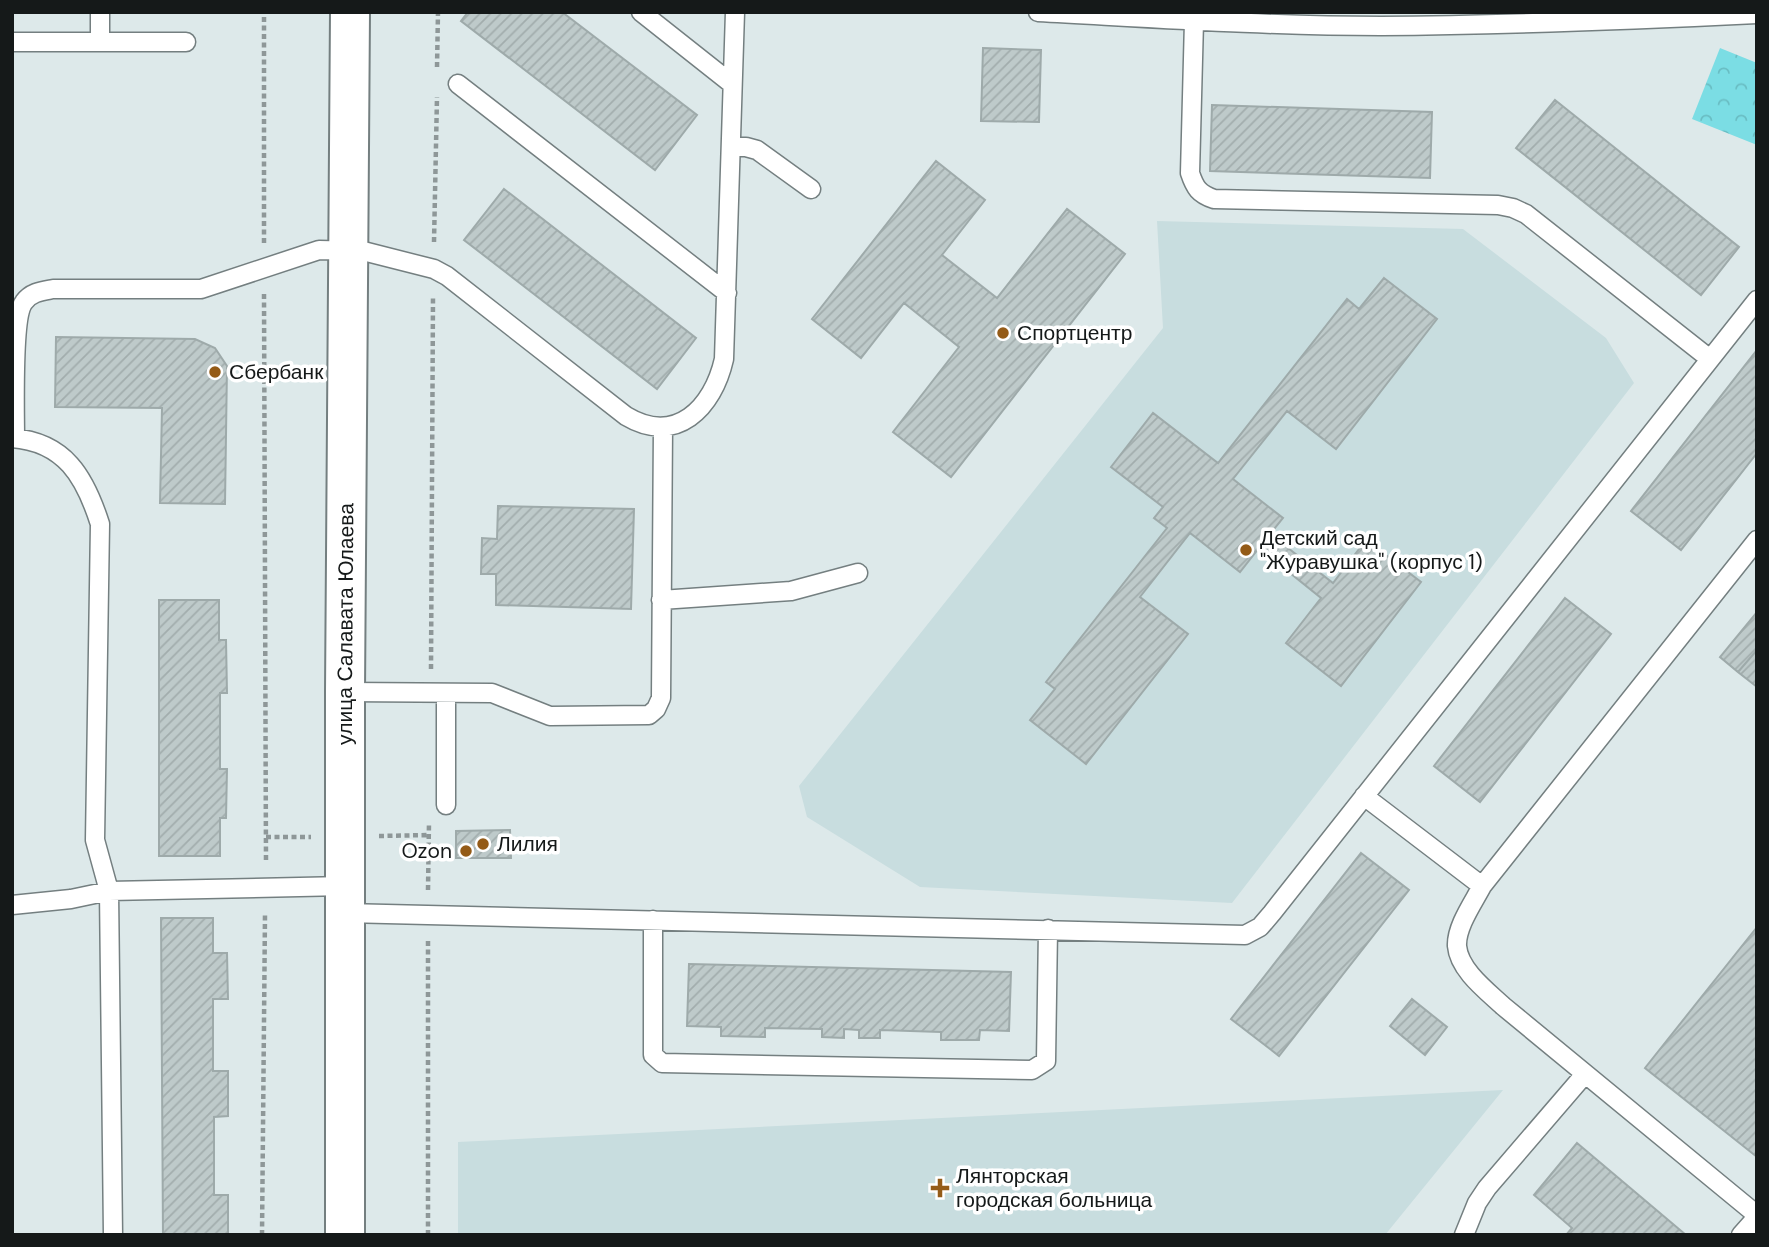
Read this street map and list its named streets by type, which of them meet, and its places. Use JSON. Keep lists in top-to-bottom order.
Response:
{
  "streets": {
    "street": ["улица Салавата Юлаева"]
  },
  "places": {
    "other": [
      "Спортцентр",
      "Сбербанк",
      "Детский сад \"Журавушка\" (корпус 1)",
      "Лилия",
      "Ozon"
    ],
    "health": ["Лянторская городская больница"]
  }
}
